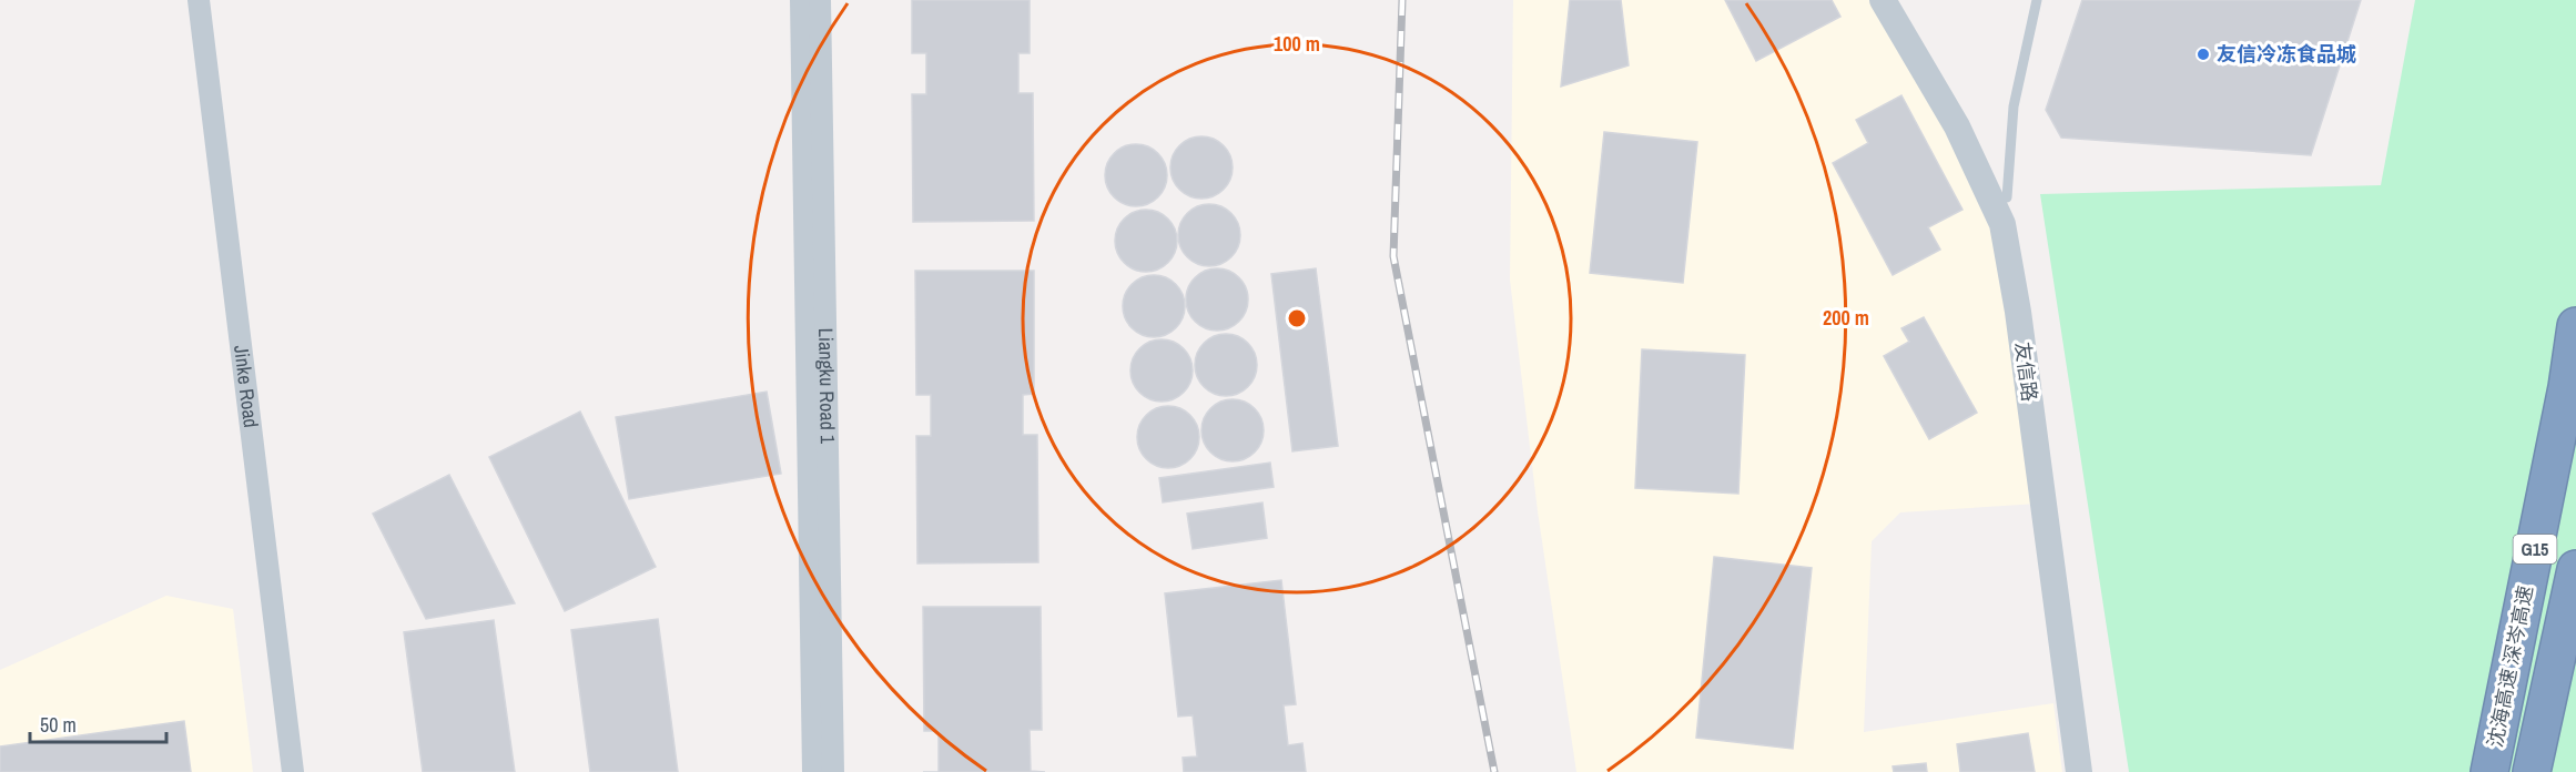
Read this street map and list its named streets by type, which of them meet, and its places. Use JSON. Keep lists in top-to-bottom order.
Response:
{
  "streets": {
    "highway": ["G15", "沈海高速 深岑高速"],
    "street": ["友信路", "Jinke Road", "Liangku Road 1"]
  },
  "places": ["友信冷冻食品城"],
  "scale_bar": "50 m",
  "rings": ["100 m", "200 m"]
}
